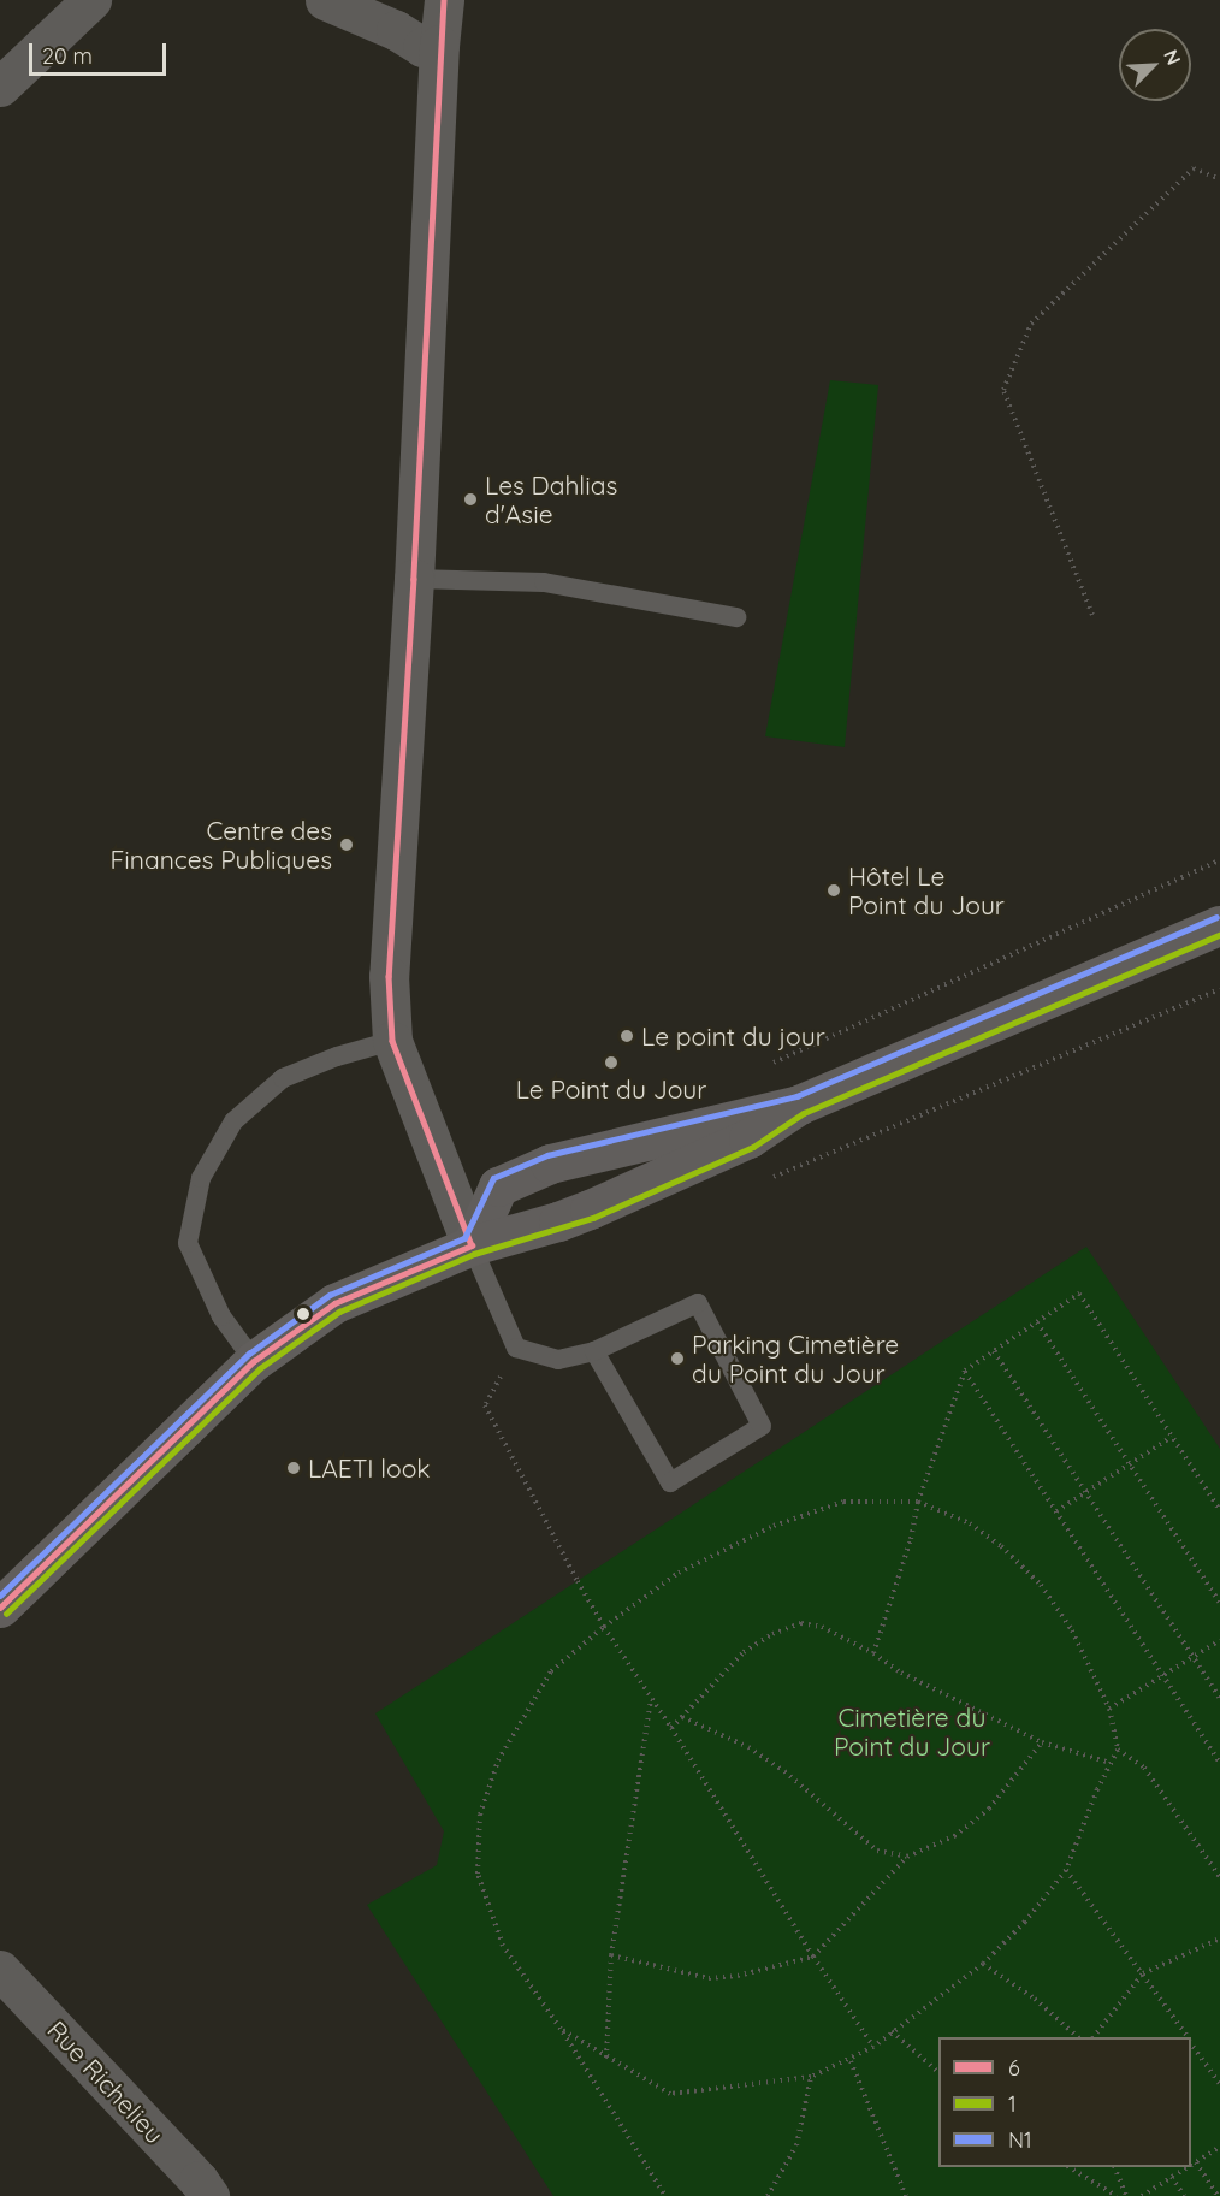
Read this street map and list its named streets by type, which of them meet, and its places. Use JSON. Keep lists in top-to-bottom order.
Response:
{
  "streets": {
    "street": ["Rue Richelieu"]
  },
  "parks": ["Cimetière du Point du Jour"],
  "places": [
    "Les Dahlias d'Asie",
    "Centre des Finances Publiques",
    "Hôtel Le Point du Jour",
    "Le point du jour",
    "Le Point du Jour",
    "Parking Cimetière du Point du Jour",
    "LAETI look"
  ],
  "lines": ["transit line 6", "transit line N1", "transit line 1"],
  "legend": ["6", "1", "N1"],
  "scale_bar": "20 m",
  "north": "top right"
}
